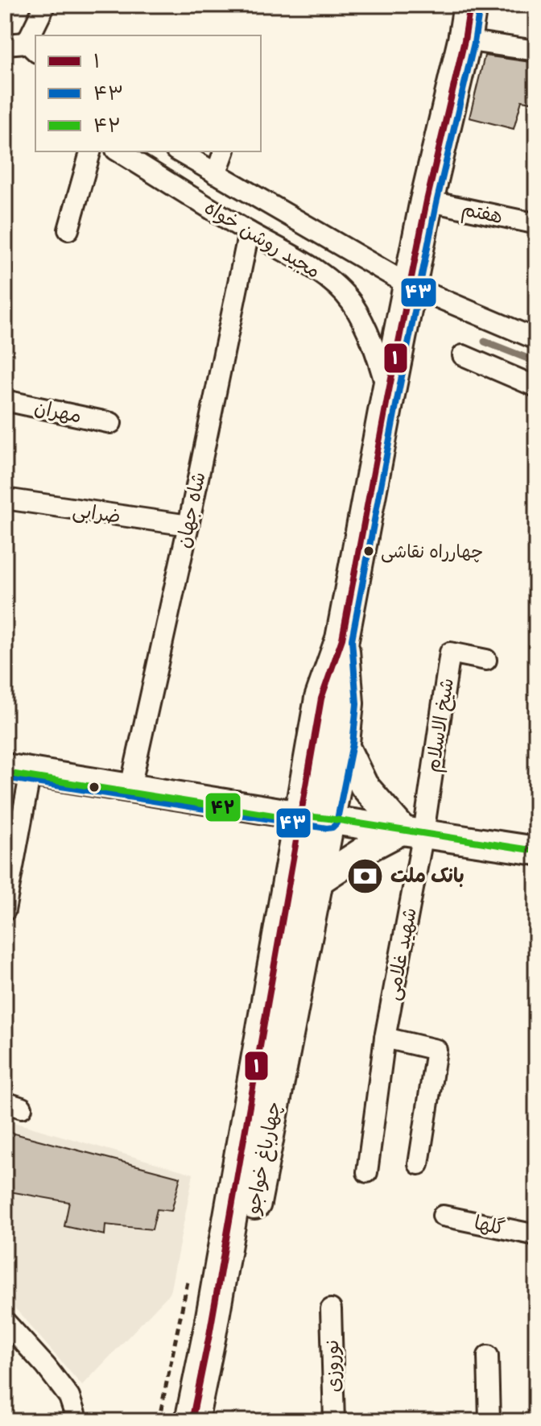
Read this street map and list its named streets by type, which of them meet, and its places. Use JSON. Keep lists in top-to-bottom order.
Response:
{
  "streets": {
    "main road": ["چهارباغ خواجو"],
    "street": [
      "هفتم",
      "مجید روشن خواه",
      "مهران",
      "شاه جهان",
      "ضرابی",
      "شیخ الاسلام",
      "شهید غلامی",
      "گلها",
      "نوروزی"
    ]
  },
  "crossings": [
    ["مجید روشن خواه", "شاه جهان"],
    ["شاه جهان", "ضرابی"],
    ["شیخ الاسلام", "شهید غلامی"]
  ],
  "places": {
    "other": ["چهارراه نقاشی"],
    "bank": ["بانک ملت"]
  },
  "lines": ["transit line ۱", "transit line ۴۳", "transit line ۴۲"],
  "legend": ["۱", "۴۳", "۴۲"]
}
